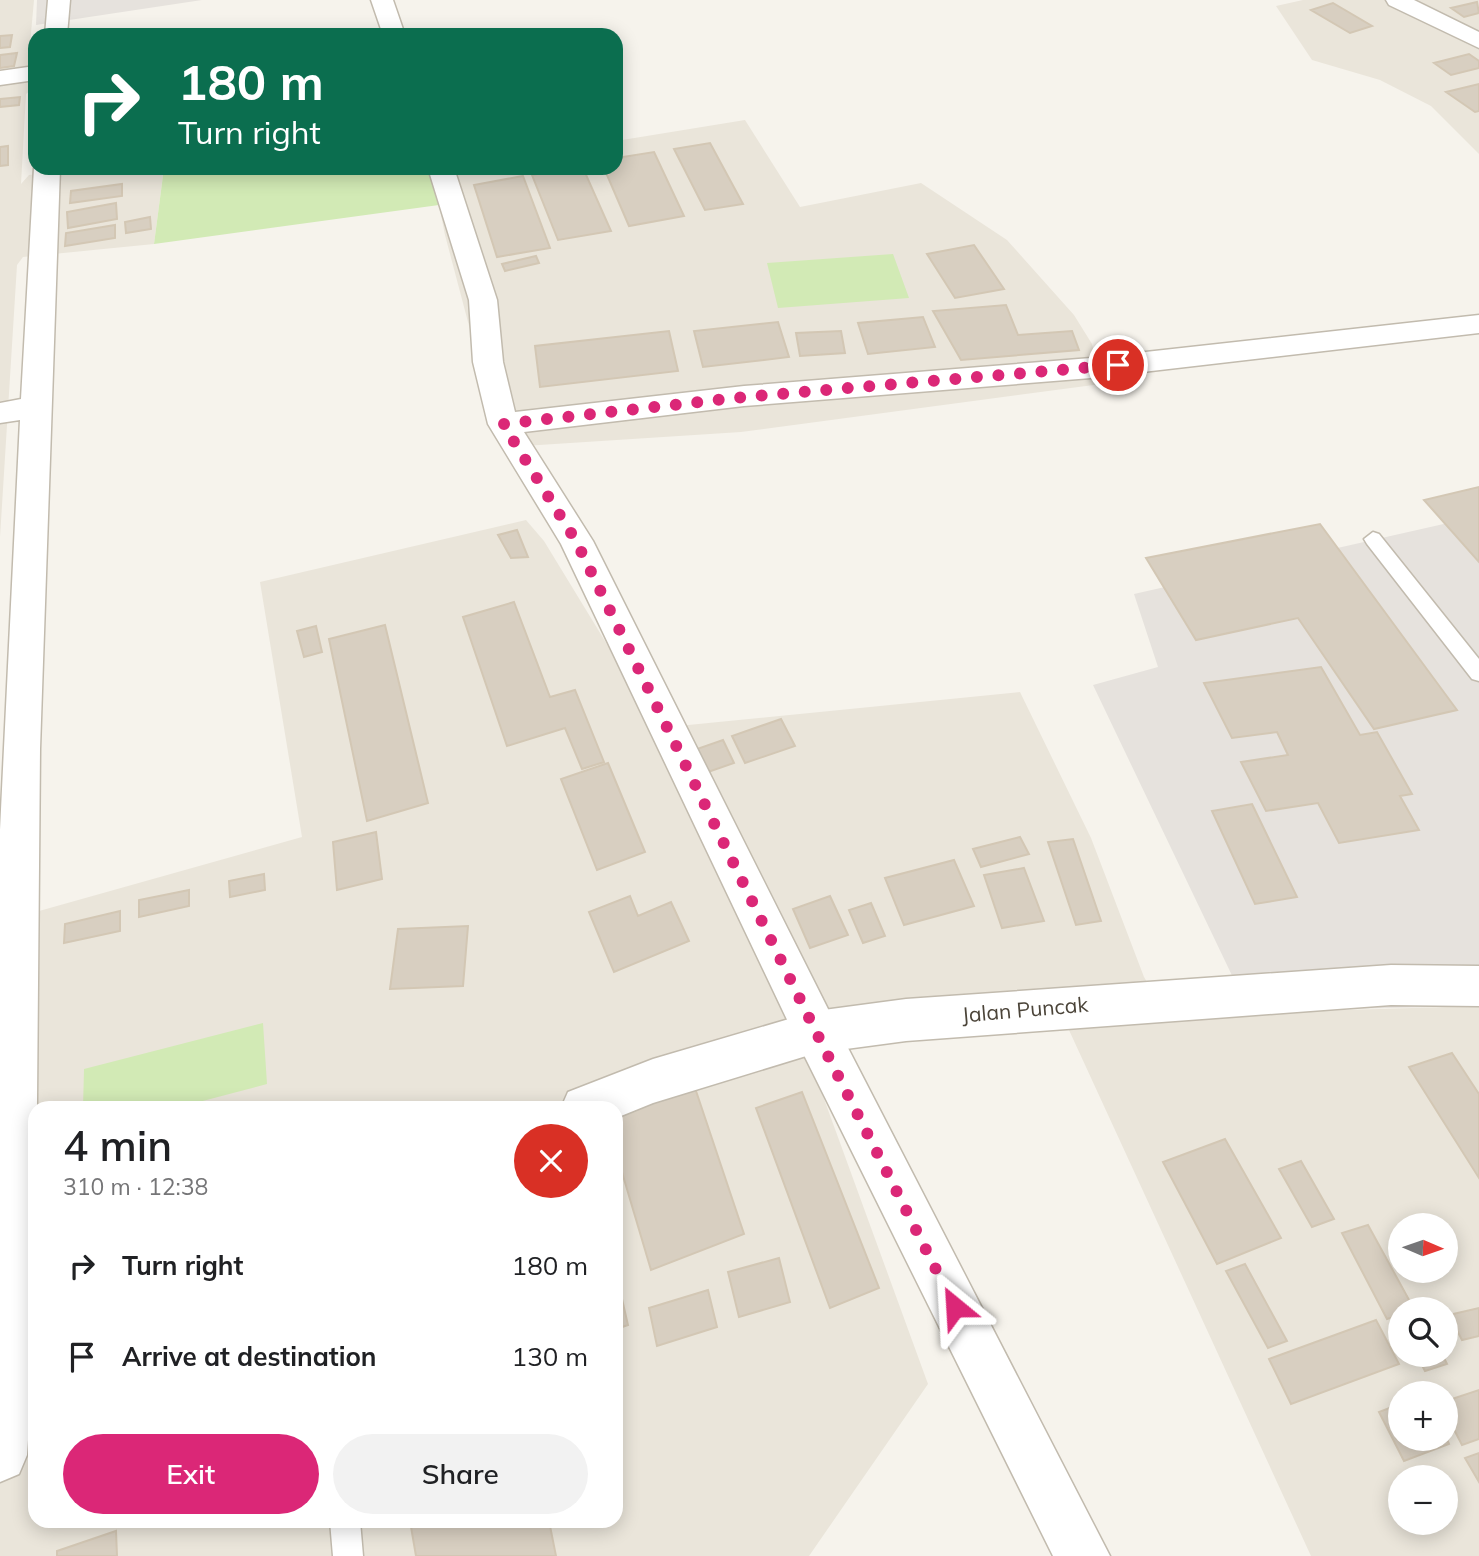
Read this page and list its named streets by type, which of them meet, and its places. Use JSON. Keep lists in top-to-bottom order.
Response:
{
  "streets": {
    "street": ["Jalan Puncak"]
  },
  "north": "right",
  "page": {
    "turn": ["180 m", "Turn right"],
    "heading": ["4 min", "310 m · 12:38"],
    "map_buttons": ["+", "−"],
    "list": [
      {
        "name": "Turn right",
        "value": "180 m"
      },
      {
        "name": "Arrive at destination",
        "value": "130 m"
      }
    ],
    "buttons": ["Exit", "Share"]
  }
}
